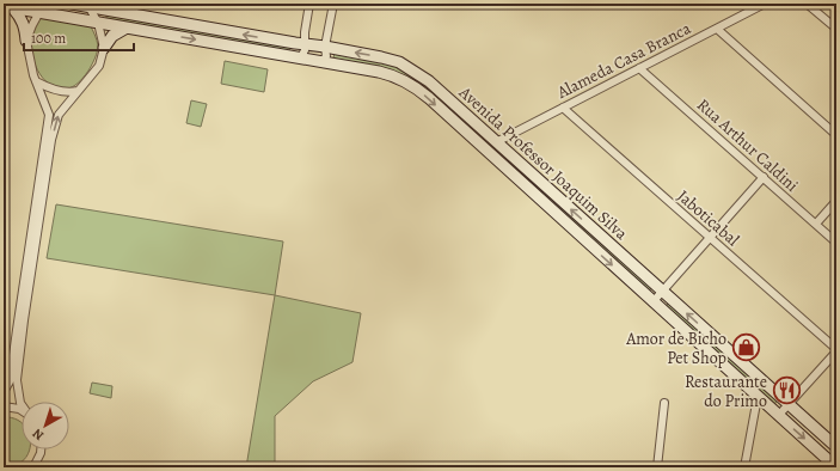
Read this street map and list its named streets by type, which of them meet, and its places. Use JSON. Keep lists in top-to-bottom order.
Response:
{
  "streets": {
    "main road": ["Avenida Professor Joaquim Silva"],
    "street": ["Alameda Casa Branca", "Rua Arthur Caldini", "Jaboticabal"]
  },
  "crossings": [
    ["Alameda Casa Branca", "Rua Arthur Caldini"],
    ["Alameda Casa Branca", "Avenida Professor Joaquim Silva"],
    ["Alameda Casa Branca", "Jaboticabal"]
  ],
  "places": {
    "shop": ["Amor de Bicho Pet Shop"],
    "restaurant": ["Restaurante do Primo"]
  },
  "scale_bar": "100 m",
  "north": "bottom left"
}
